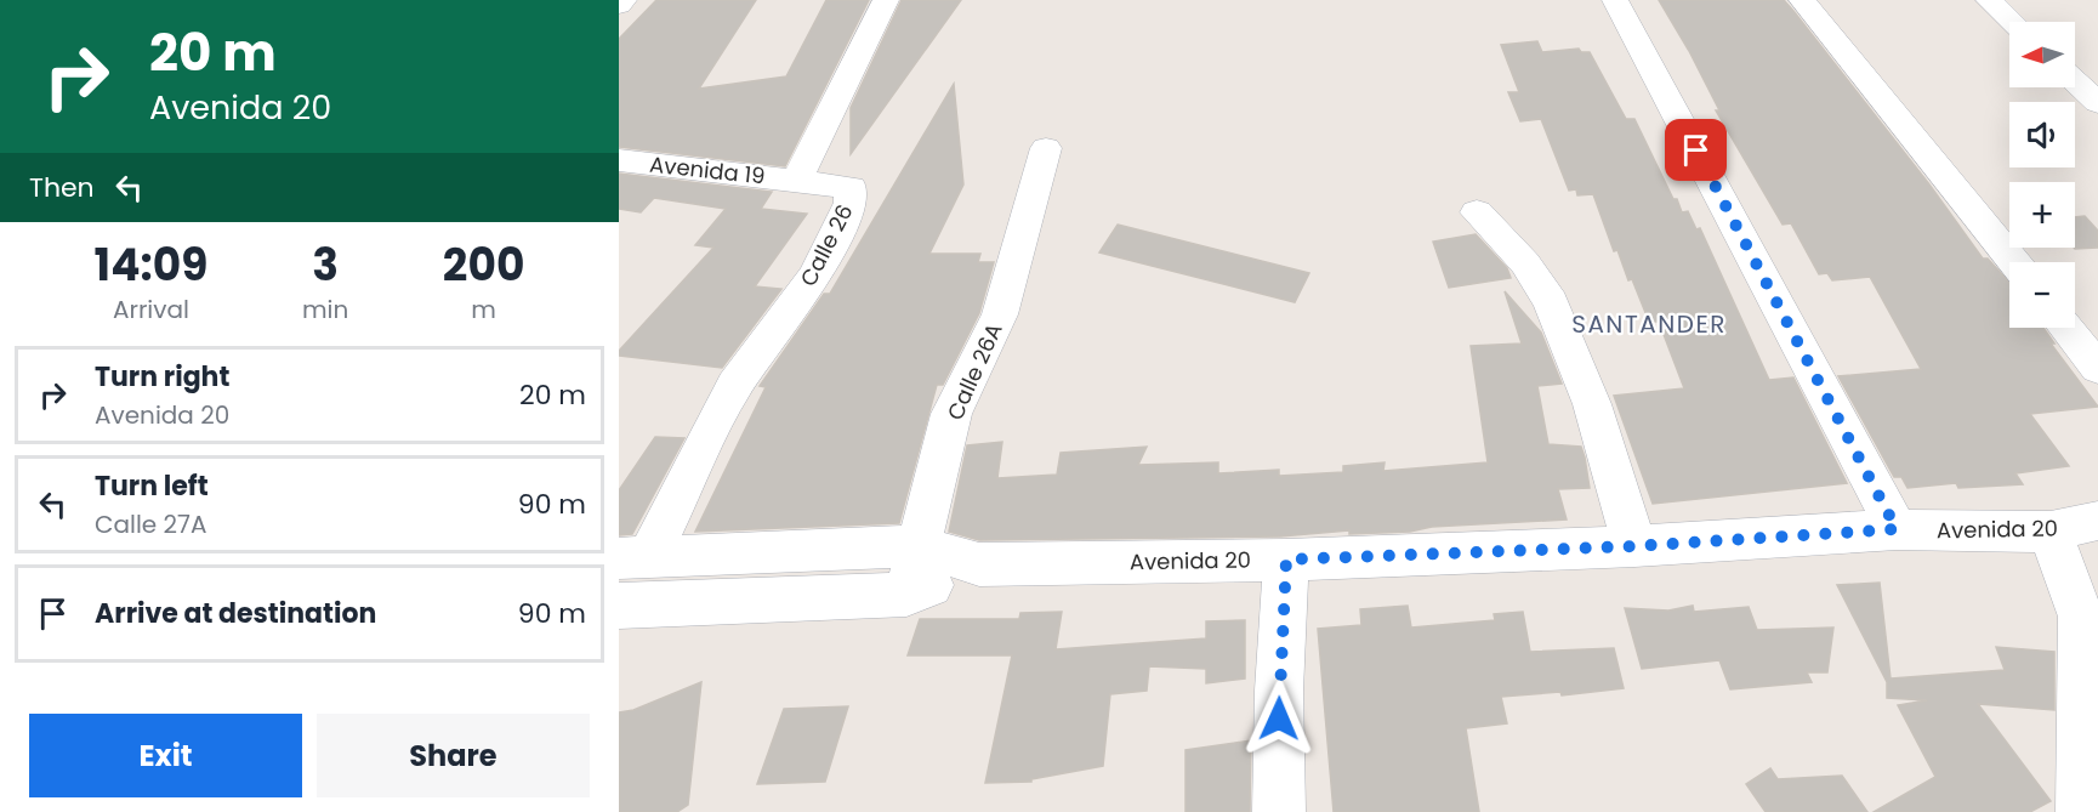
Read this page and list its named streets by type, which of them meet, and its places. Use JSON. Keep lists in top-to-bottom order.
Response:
{
  "streets": {
    "street": [
      "Avenida 19",
      "Calle 26",
      "Calle 26A",
      "Avenida 20"
    ]
  },
  "crossings": [
    ["Avenida 19", "Calle 26"],
    ["Calle 26", "Avenida 20"],
    ["Calle 26A", "Avenida 20"]
  ],
  "districts": ["SANTANDER"],
  "north": "left",
  "page": {
    "turn": ["20 m", "Avenida 20"],
    "map_buttons": ["+", "−"],
    "then": "Then",
    "eta": [
      "14:09",
      "Arrival",
      "3",
      "min",
      "200",
      "m"
    ],
    "list": [
      {
        "name": "Turn right",
        "note": "Avenida 20",
        "value": "20 m"
      },
      {
        "name": "Turn left",
        "note": "Calle 27A",
        "value": "90 m"
      },
      {
        "name": "Arrive at destination",
        "value": "90 m"
      }
    ],
    "buttons": ["Exit", "Share"]
  }
}
